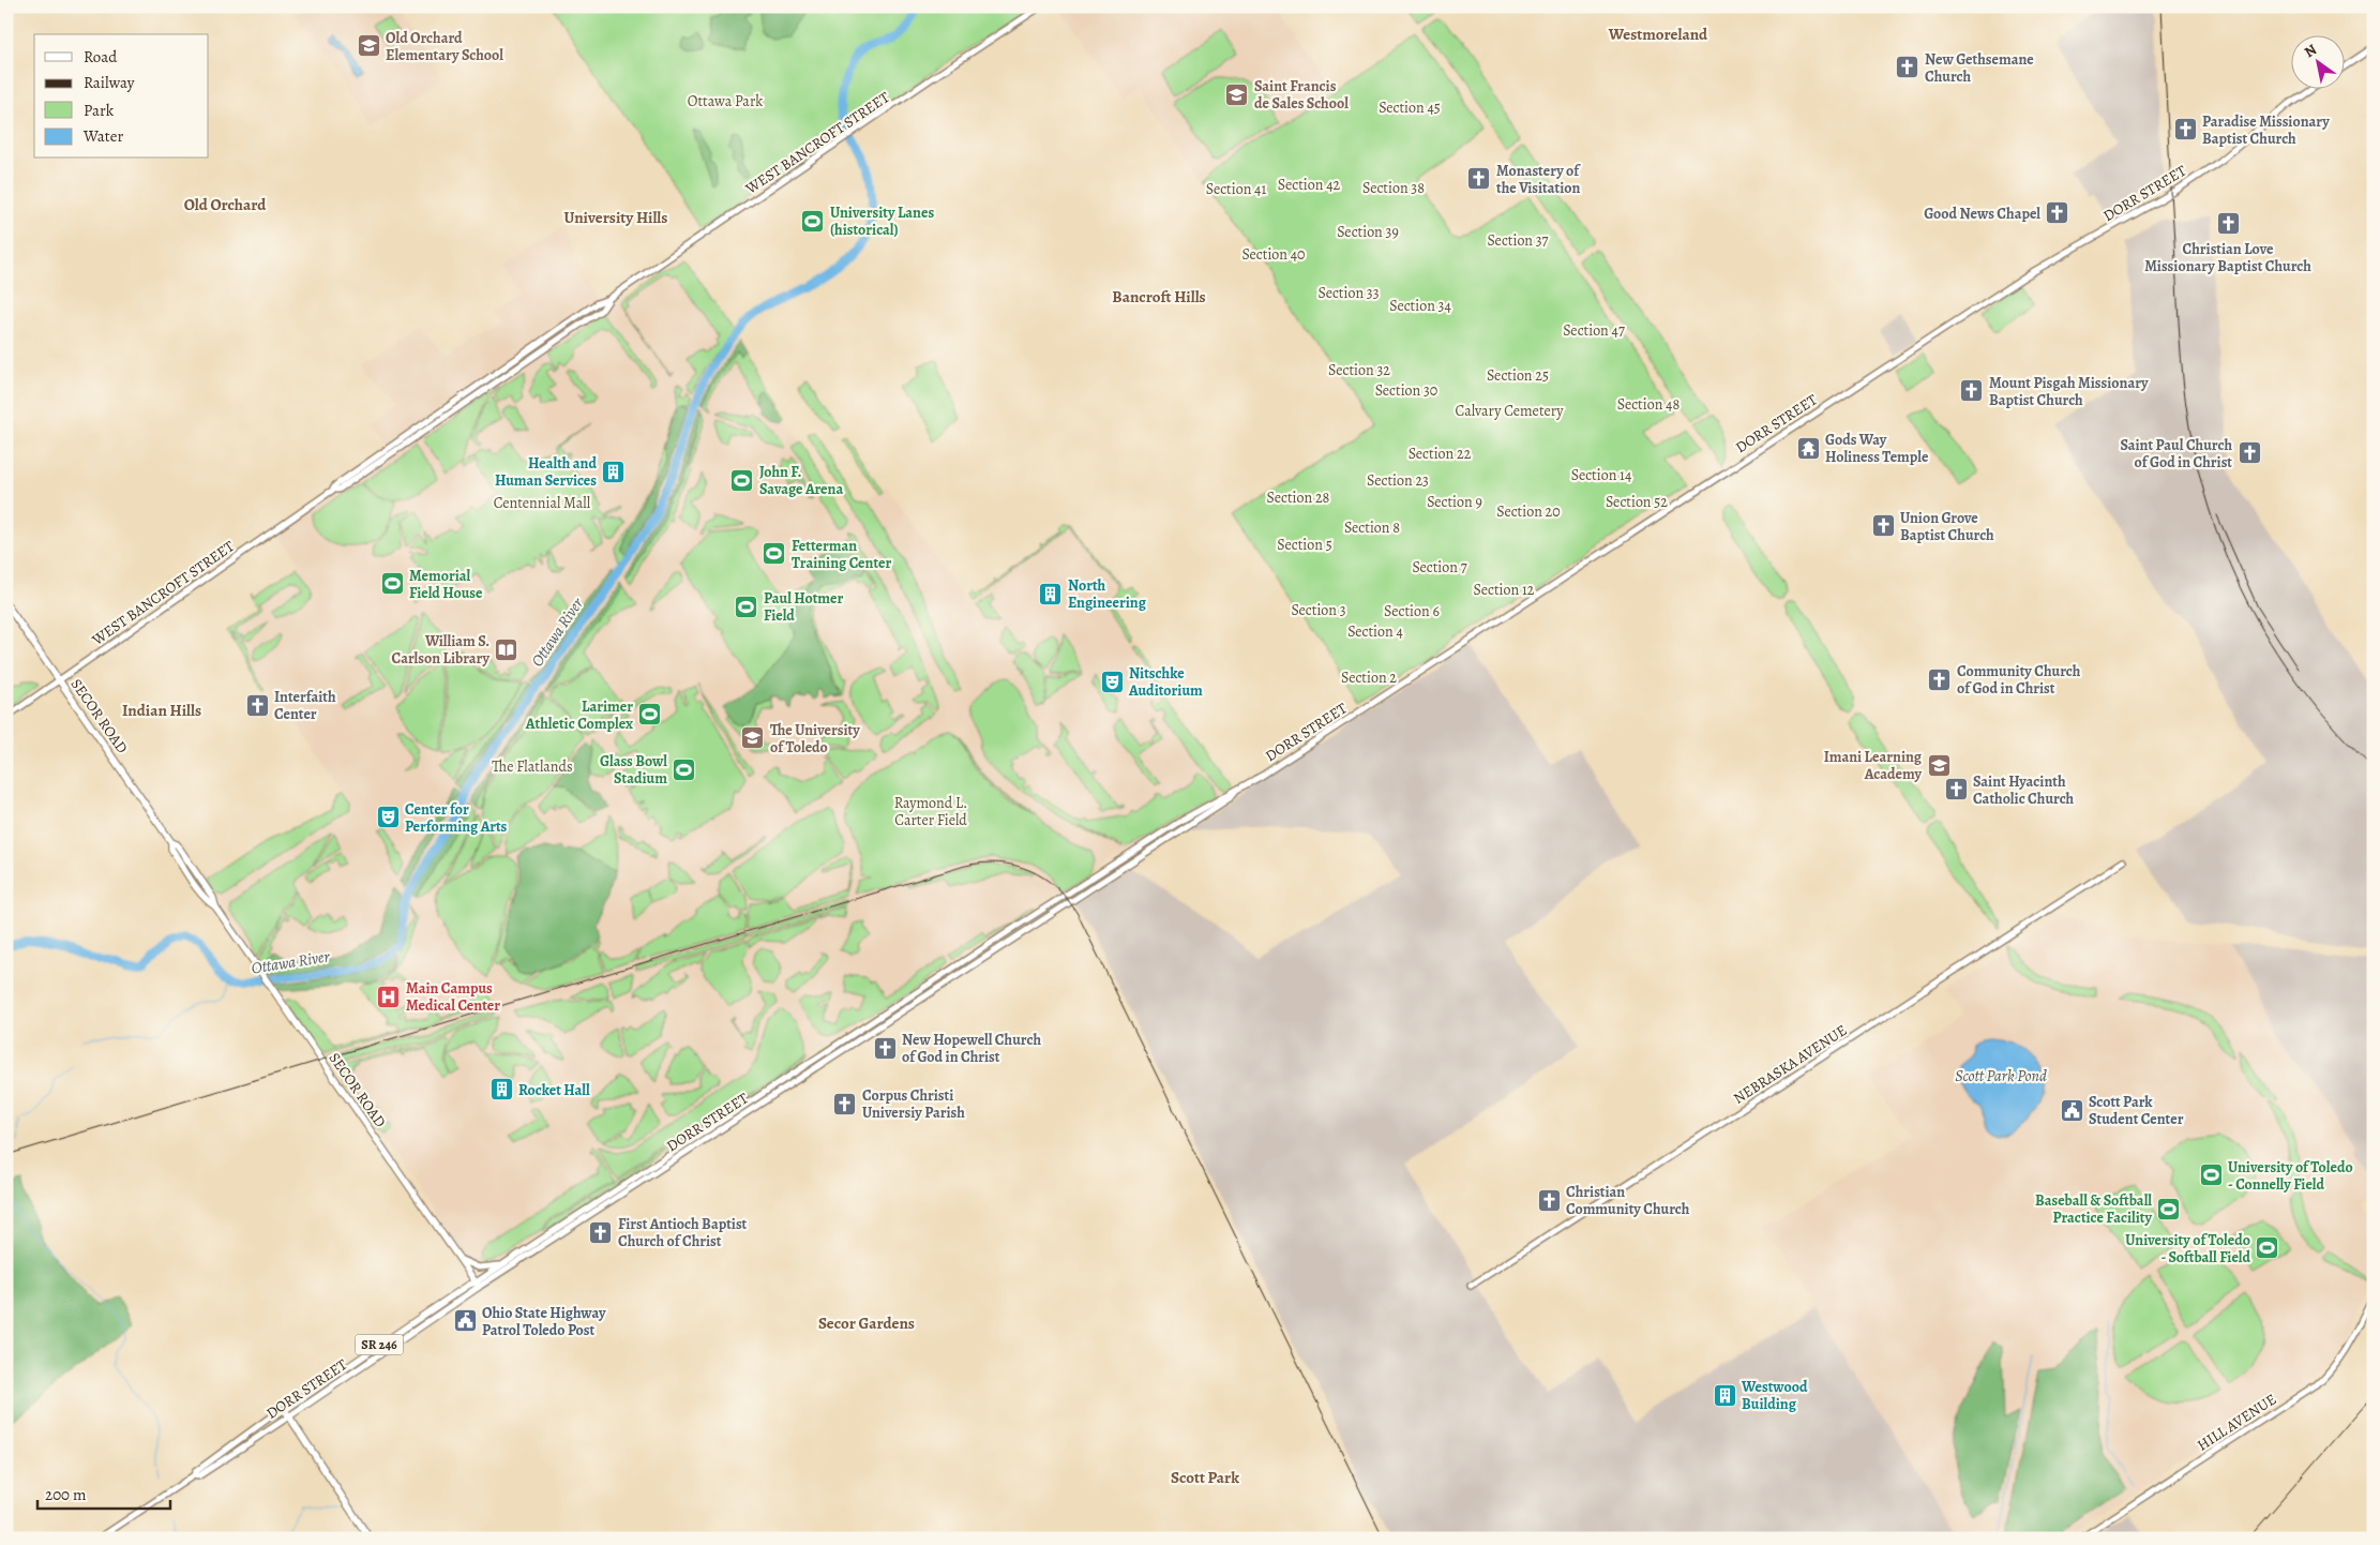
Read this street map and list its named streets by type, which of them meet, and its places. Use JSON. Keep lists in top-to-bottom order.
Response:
{
  "streets": {
    "main road": [
      "WEST BANCROFT STREET",
      "DORR STREET",
      "SECOR ROAD",
      "NEBRASKA AVENUE",
      "SR 246",
      "HILL AVENUE"
    ]
  },
  "crossings": [
    ["WEST BANCROFT STREET", "SECOR ROAD"],
    ["DORR STREET", "SECOR ROAD"]
  ],
  "districts": [
    "Westmoreland",
    "Old Orchard",
    "University Hills",
    "Bancroft Hills",
    "Indian Hills",
    "Secor Gardens",
    "Scott Park"
  ],
  "water": ["Ottawa River", "Scott Park Pond"],
  "parks": [
    "Ottawa Park",
    "Section 45",
    "Section 42",
    "Section 38",
    "Section 41",
    "Section 39",
    "Section 37",
    "Section 40",
    "Section 33",
    "Section 34",
    "Section 47",
    "Section 32",
    "Section 25",
    "Section 30",
    "Section 48",
    "Calvary Cemetery",
    "Section 22",
    "Section 14",
    "Section 23",
    "Section 28",
    "Section 9",
    "Section 52",
    "Centennial Mall",
    "Section 20",
    "Section 8",
    "Section 5",
    "Section 7",
    "Section 12",
    "Section 3",
    "Section 6",
    "Section 4",
    "Section 2",
    "The Flatlands",
    "Raymond L. Carter Field"
  ],
  "places": {
    "school or university": [
      "Old Orchard Elementary School",
      "Saint Francis de Sales School",
      "The University of Toledo",
      "Imani Learning Academy"
    ],
    "church": [
      "New Gethsemane Church",
      "Paradise Missionary Baptist Church",
      "Monastery of the Visitation",
      "Good News Chapel",
      "Christian Love Missionary Baptist Church",
      "Mount Pisgah Missionary Baptist Church",
      "Saint Paul Church of God in Christ",
      "Union Grove Baptist Church",
      "Community Church of God in Christ",
      "Interfaith Center",
      "Saint Hyacinth Catholic Church",
      "New Hopewell Church of God in Christ",
      "Corpus Christi Universiy Parish",
      "Christian Community Church",
      "First Antioch Baptist Church of Christ"
    ],
    "sports": [
      "University Lanes (historical)",
      "John F. Savage Arena",
      "Fetterman Training Center",
      "Memorial Field House",
      "Paul Hotmer Field",
      "Larimer Athletic Complex",
      "Glass Bowl Stadium",
      "University of Toledo - Connelly Field",
      "Baseball & Softball Practice Facility",
      "University of Toledo - Softball Field"
    ],
    "temple": ["Gods Way Holiness Temple"],
    "building": [
      "Health and Human Services",
      "North Engineering",
      "Rocket Hall",
      "Westwood Building"
    ],
    "library": ["William S. Carlson Library"],
    "theatre": ["Nitschke Auditorium", "Center for Performing Arts"],
    "hospital": ["Main Campus Medical Center"],
    "public building": ["Scott Park Student Center", "Ohio State Highway Patrol Toledo Post"]
  },
  "legend": [
    "Road",
    "Railway",
    "Park",
    "Water"
  ],
  "scale_bar": "200 m",
  "north": "top left"
}
